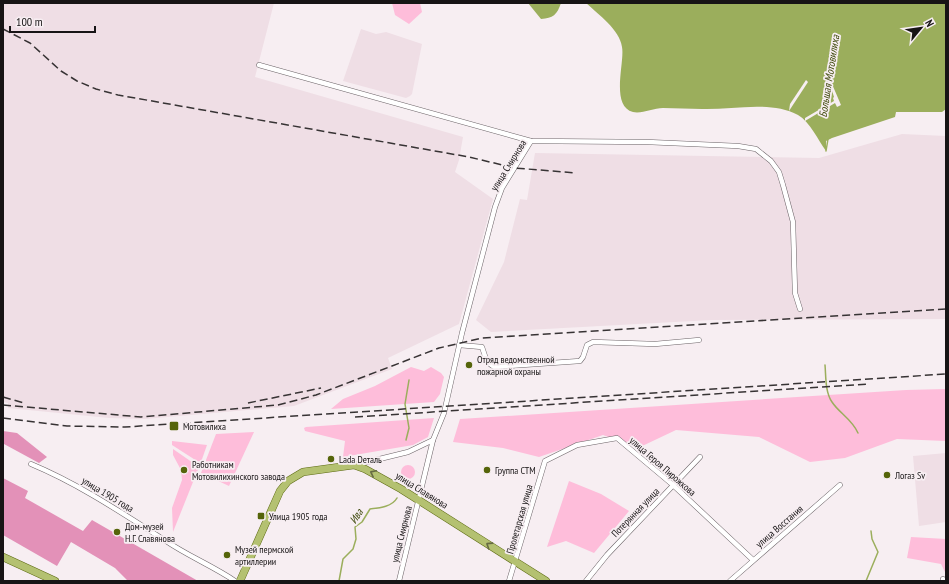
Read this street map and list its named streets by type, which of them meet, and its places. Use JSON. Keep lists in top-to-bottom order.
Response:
{
  "streets": {
    "main road": ["улица Славянова"],
    "street": [
      "улица Смирнова",
      "улица Героя Пирожкова",
      "улица 1905 года",
      "Потерянная улица",
      "Пролетарская улица",
      "улица Восстания"
    ]
  },
  "crossings": [
    ["улица Смирнова", "улица Славянова"],
    ["улица Героя Пирожкова", "Потерянная улица"],
    ["улица Героя Пирожкова", "Пролетарская улица"],
    ["улица Героя Пирожкова", "улица Восстания"],
    ["улица Славянова", "Пролетарская улица"]
  ],
  "one_way": ["улица Славянова"],
  "water": ["Большая Мотовилиха", "Ива"],
  "places": {
    "other": [
      "Отряд ведомственной пожарной охраны",
      "Lada Dеталь",
      "Работникам Мотовилихинского завода",
      "Группа СТМ",
      "Логаз Sv",
      "Дом-музей Н.Г. Славянова",
      "Музей пермской артиллерии"
    ],
    "transit": ["Мотовилиха", "Улица 1905 года"]
  },
  "scale_bar": "100 m",
  "north": "top right"
}
